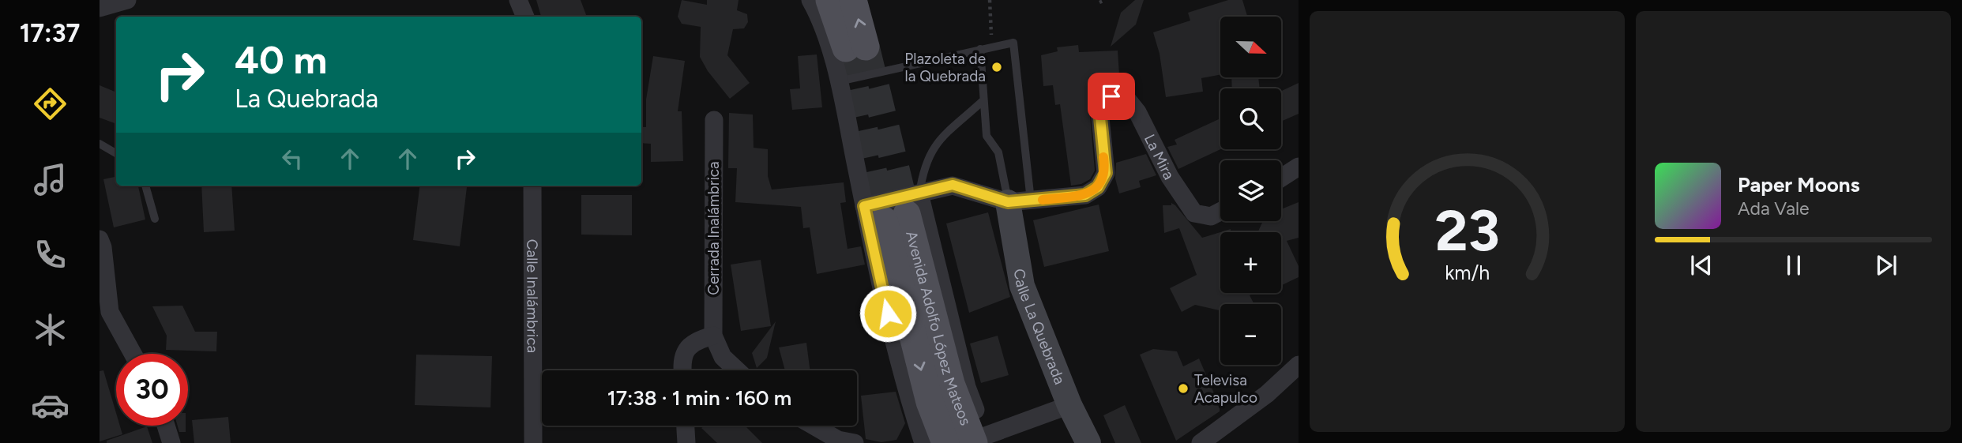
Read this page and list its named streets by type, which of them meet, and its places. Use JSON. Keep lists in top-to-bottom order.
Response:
{
  "streets": {
    "main road": ["Avenida Adolfo López Mateos"],
    "street": [
      "La Mira",
      "Cerrada Inalámbrica",
      "Calle Inalámbrica",
      "Calle La Quebrada"
    ]
  },
  "crossings": [
    ["La Mira", "Calle La Quebrada"]
  ],
  "places": ["Plazoleta de la Quebrada", "Televisa Acapulco"],
  "north": "right",
  "page": {
    "tabs": "17:37",
    "map_buttons": ["+", "−"],
    "turn": ["40 m", "La Quebrada"],
    "song": ["Paper Moons", "Ada Vale"],
    "limit": "30",
    "trip": "17:38 · 1 min · 160 m",
    "gauge": ["23", "km/h"]
  }
}
